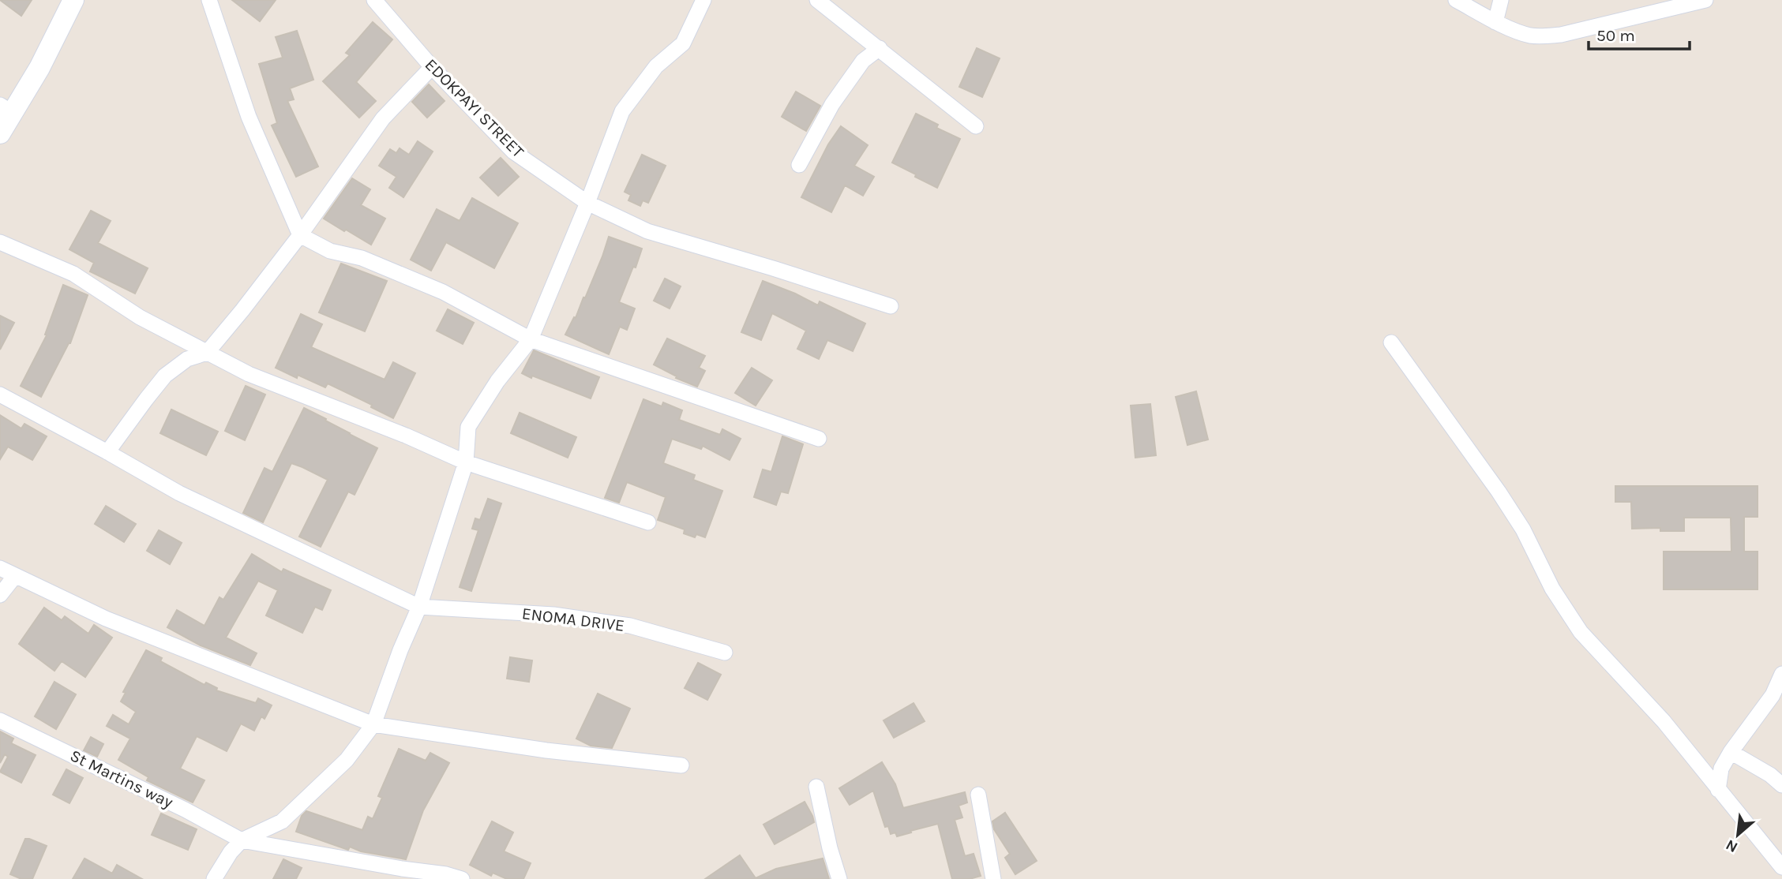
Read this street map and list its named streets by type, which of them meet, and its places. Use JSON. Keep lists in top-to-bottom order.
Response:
{
  "streets": {
    "street": ["EDOKPAYI STREET", "ENOMA DRIVE", "St Martins way"]
  },
  "scale_bar": "50 m",
  "north": "bottom left"
}
